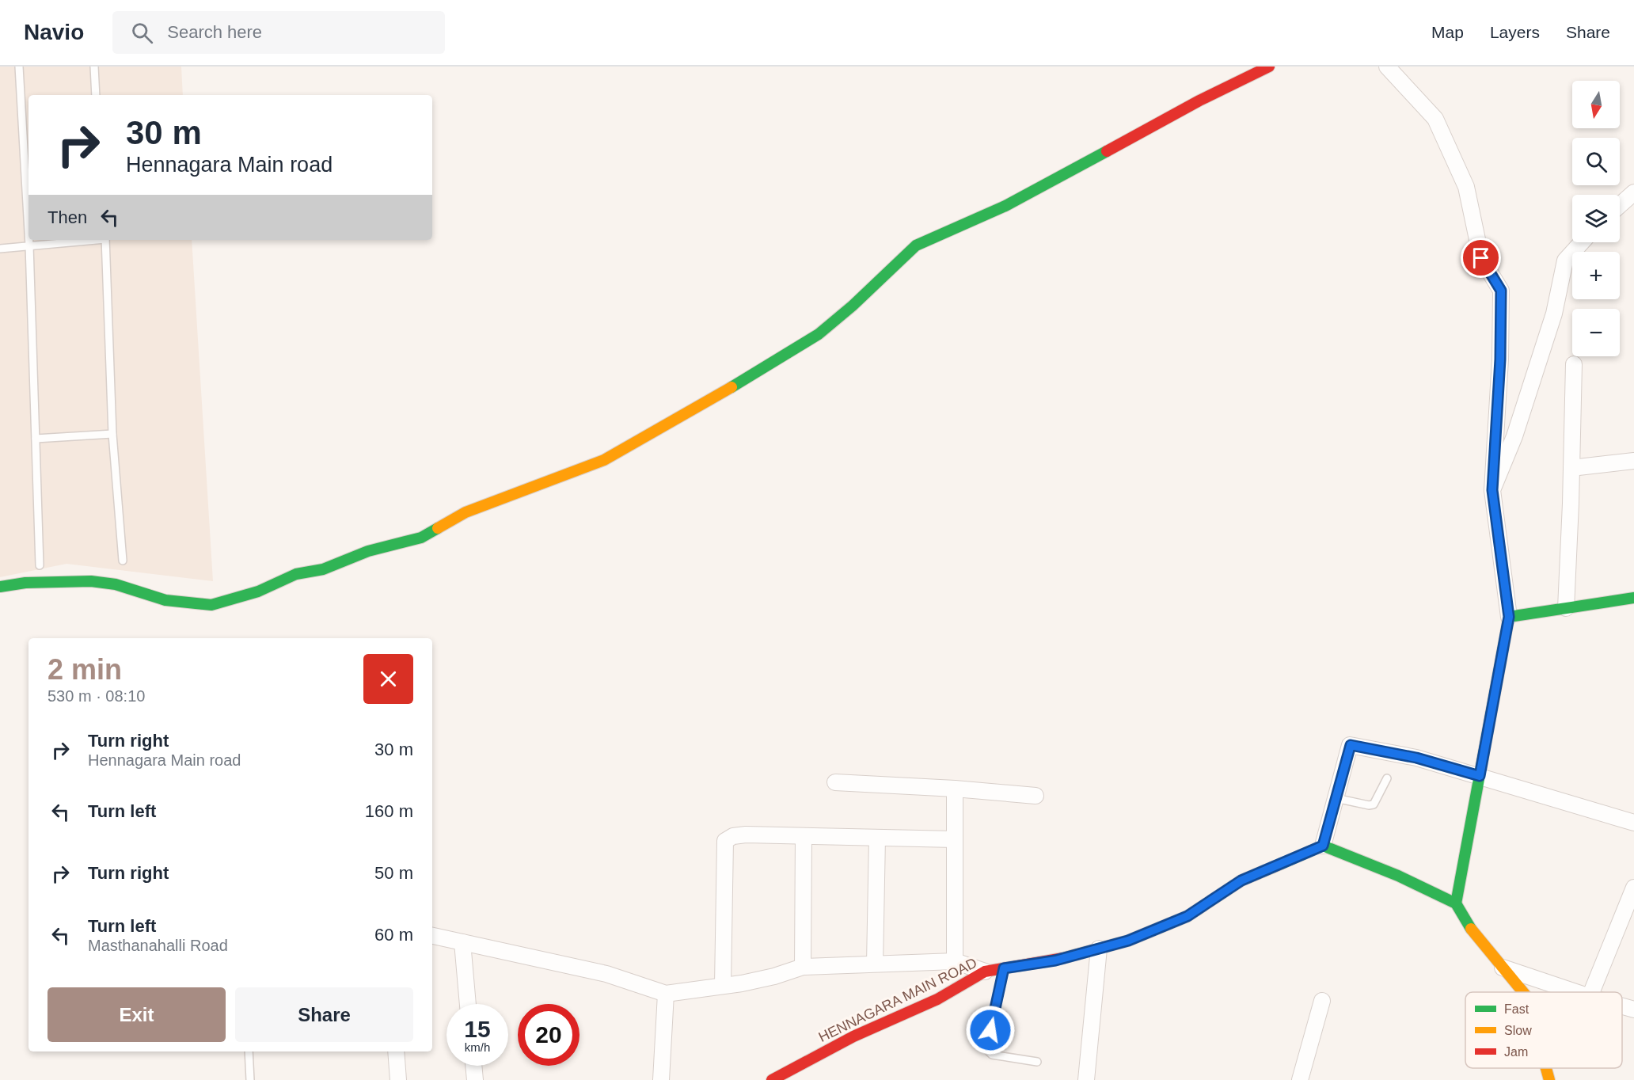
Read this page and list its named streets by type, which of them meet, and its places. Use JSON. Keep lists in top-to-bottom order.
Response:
{
  "streets": {
    "street": ["HENNAGARA MAIN ROAD"]
  },
  "legend": ["Fast", "Slow", "Jam"],
  "north": "bottom",
  "page": {
    "header": "Navio",
    "search": "Search here",
    "nav": ["Map", "Layers", "Share"],
    "map_buttons": ["+", "−"],
    "turn": ["30 m", "Hennagara Main road"],
    "then": "Then",
    "heading": ["2 min", "530 m · 08:10"],
    "list": [
      {
        "name": "Turn right",
        "note": "Hennagara Main road",
        "value": "30 m"
      },
      {
        "name": "Turn left",
        "value": "160 m"
      },
      {
        "name": "Turn right",
        "value": "50 m"
      },
      {
        "name": "Turn left",
        "note": "Masthanahalli Road",
        "value": "60 m"
      }
    ],
    "buttons": ["Exit", "Share"],
    "speed": "15 km/h",
    "limit": "20"
  }
}
